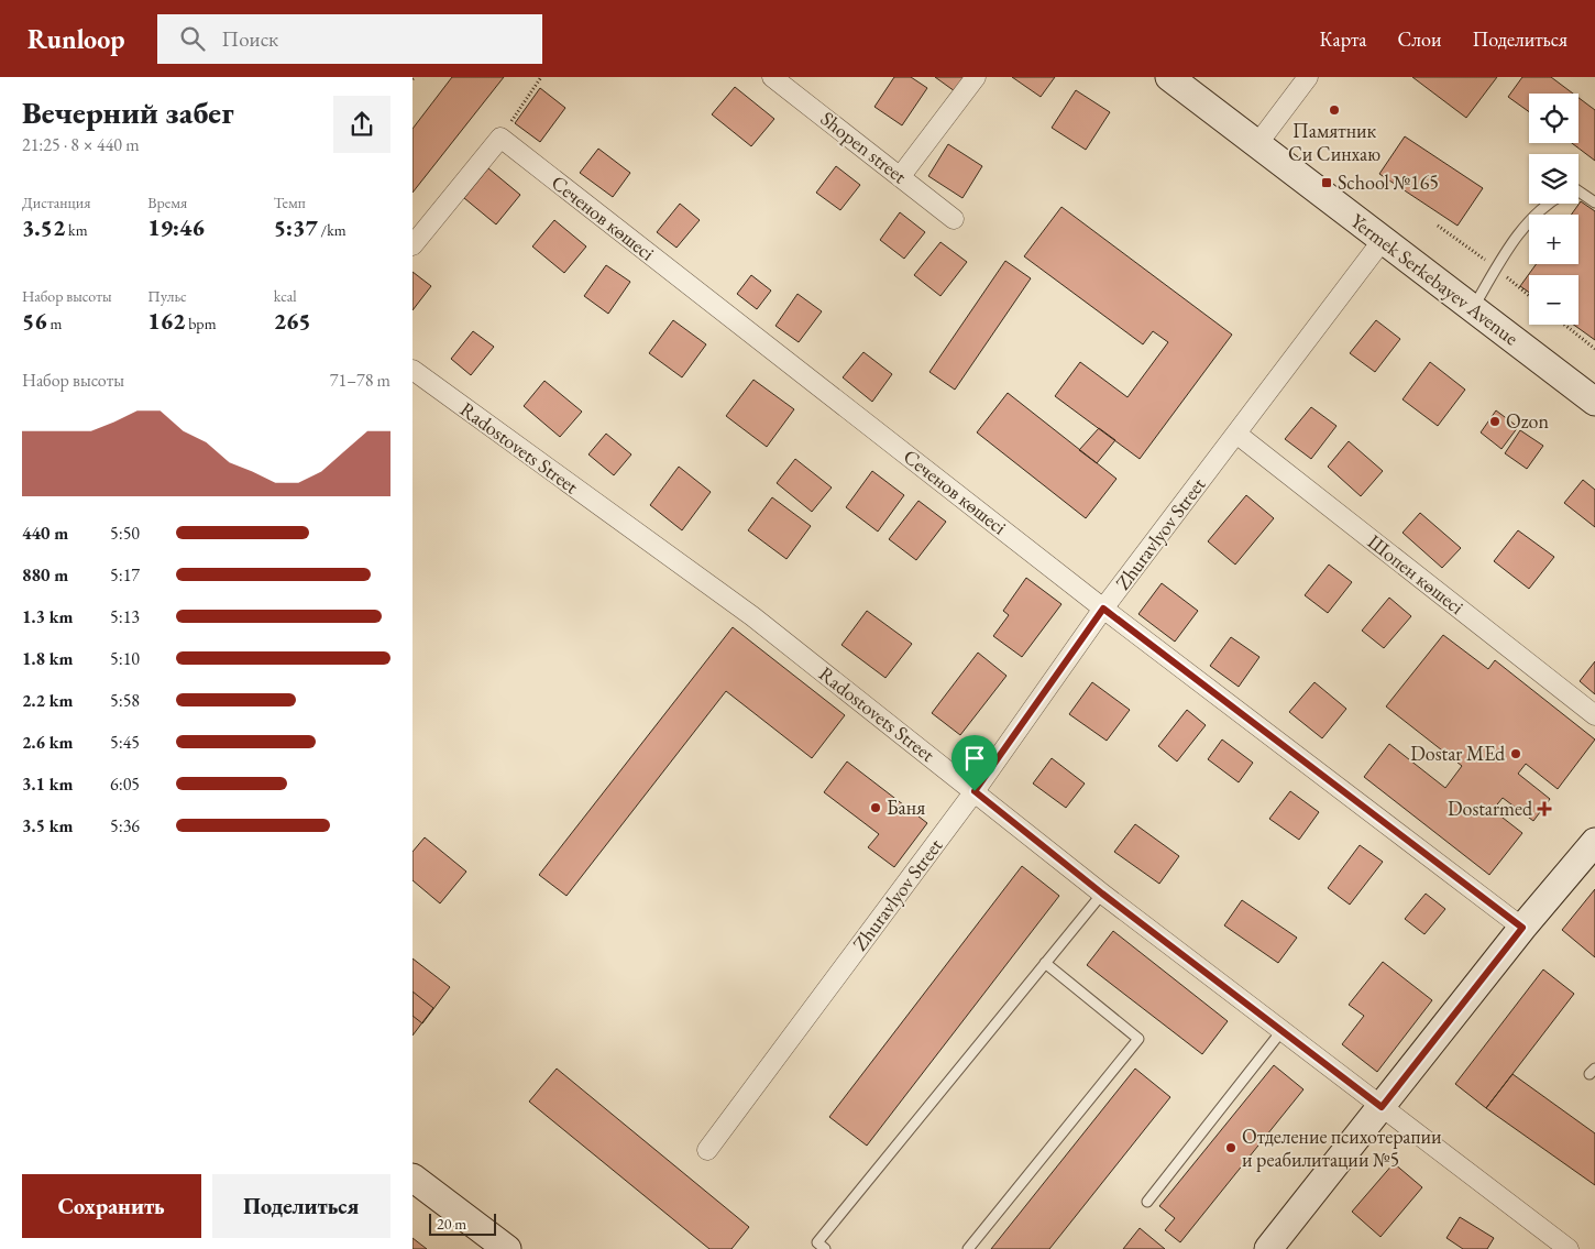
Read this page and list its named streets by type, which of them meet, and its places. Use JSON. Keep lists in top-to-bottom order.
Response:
{
  "streets": {
    "street": [
      "Shopen street",
      "Сеченов көшесі",
      "Yermek Serkebayev Avenue",
      "Radostovets Street",
      "Zhuravlyov Street",
      "Шопен көшесі"
    ]
  },
  "crossings": [
    ["Сеченов көшесі", "Zhuravlyov Street"],
    ["Yermek Serkebayev Avenue", "Zhuravlyov Street"],
    ["Radostovets Street", "Zhuravlyov Street"],
    ["Zhuravlyov Street", "Шопен көшесі"]
  ],
  "places": {
    "other": [
      "Памятник Си Синхаю",
      "Ozon",
      "Dostar MEd",
      "Баня",
      "Отделение психотерапии и реабилитации №5"
    ],
    "transit": ["School №165"],
    "health": ["Dostarmed"]
  },
  "scale_bar": "20 m",
  "page": {
    "header": "Runloop",
    "search": "Поиск",
    "nav": ["Карта", "Слои", "Поделиться"],
    "heading": ["Вечерний забег", "21:25 · 8 × 440 m"],
    "map_buttons": ["+", "−"],
    "stats": [
      ["Дистанция", "3.52 km"],
      ["Время", "19:46"],
      ["Темп", "5:37 /km"],
      ["Набор высоты", "56 m"],
      ["Пульс", "162 bpm"],
      ["kcal", "265"]
    ],
    "chart": ["Набор высоты", "71–78 m"],
    "list": [
      {
        "name": "440 m",
        "note": "5:50"
      },
      {
        "name": "880 m",
        "note": "5:17"
      },
      {
        "name": "1.3 km",
        "note": "5:13"
      },
      {
        "name": "1.8 km",
        "note": "5:10"
      },
      {
        "name": "2.2 km",
        "note": "5:58"
      },
      {
        "name": "2.6 km",
        "note": "5:45"
      },
      {
        "name": "3.1 km",
        "note": "6:05"
      },
      {
        "name": "3.5 km",
        "note": "5:36"
      }
    ],
    "buttons": ["Сохранить", "Поделиться"],
    "scale": "20 m"
  }
}
